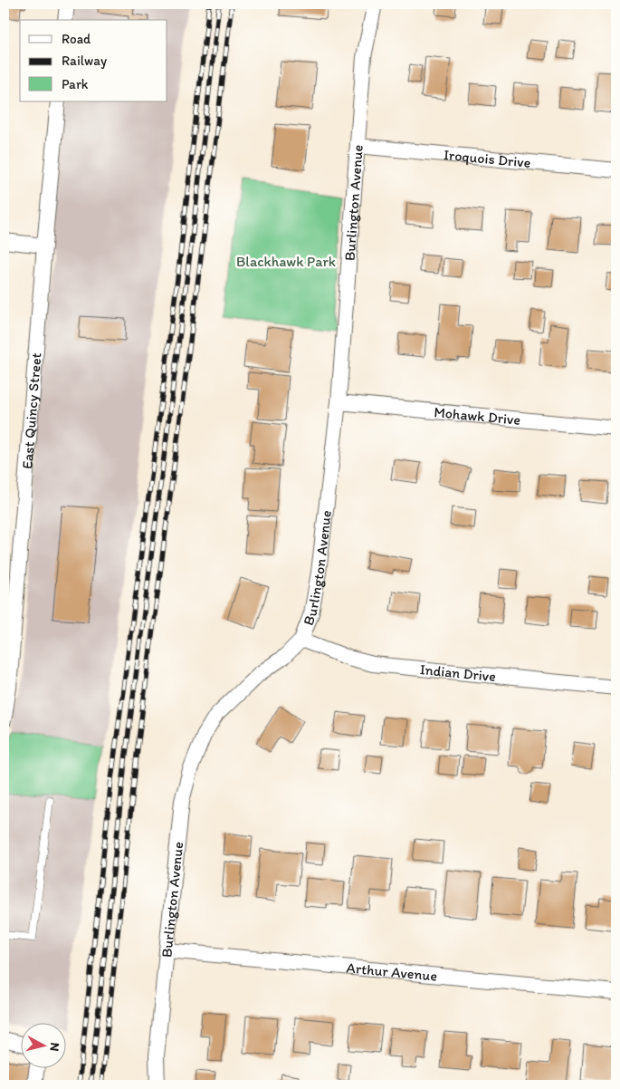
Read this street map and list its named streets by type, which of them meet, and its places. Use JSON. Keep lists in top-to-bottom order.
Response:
{
  "streets": {
    "street": [
      "Iroquois Drive",
      "Burlington Avenue",
      "East Quincy Street",
      "Mohawk Drive",
      "Indian Drive",
      "Arthur Avenue"
    ]
  },
  "crossings": [
    ["Iroquois Drive", "Burlington Avenue"],
    ["Burlington Avenue", "Mohawk Drive"],
    ["Burlington Avenue", "Indian Drive"],
    ["Burlington Avenue", "Arthur Avenue"]
  ],
  "parks": ["Blackhawk Park"],
  "legend": ["Road", "Railway", "Park"],
  "north": "right"
}
